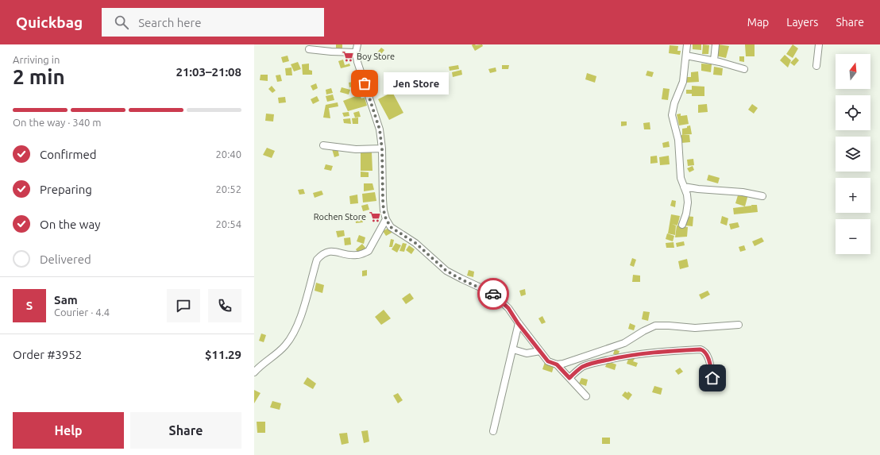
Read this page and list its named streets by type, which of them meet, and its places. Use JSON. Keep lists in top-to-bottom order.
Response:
{
  "places": {
    "supermarket": ["Boy Store", "Rochen Store"],
    "other": ["Jen Store"]
  },
  "north": "top",
  "page": {
    "header": "Quickbag",
    "search": "Search here",
    "nav": ["Map", "Layers", "Share"],
    "heading": ["2 min", "Arriving in", "21:03–21:08"],
    "panel": [
      "Sam",
      "Courier · 4.4",
      "Order #3952",
      "$11.29"
    ],
    "map_buttons": ["+", "−"],
    "bubble": "Jen Store",
    "bar": "On the way · 340 m",
    "list": [
      ["Confirmed", "20:40"],
      ["Preparing", "20:52"],
      ["On the way", "20:54"],
      "Delivered"
    ],
    "round": "S",
    "buttons": ["Help", "Share"]
  }
}
